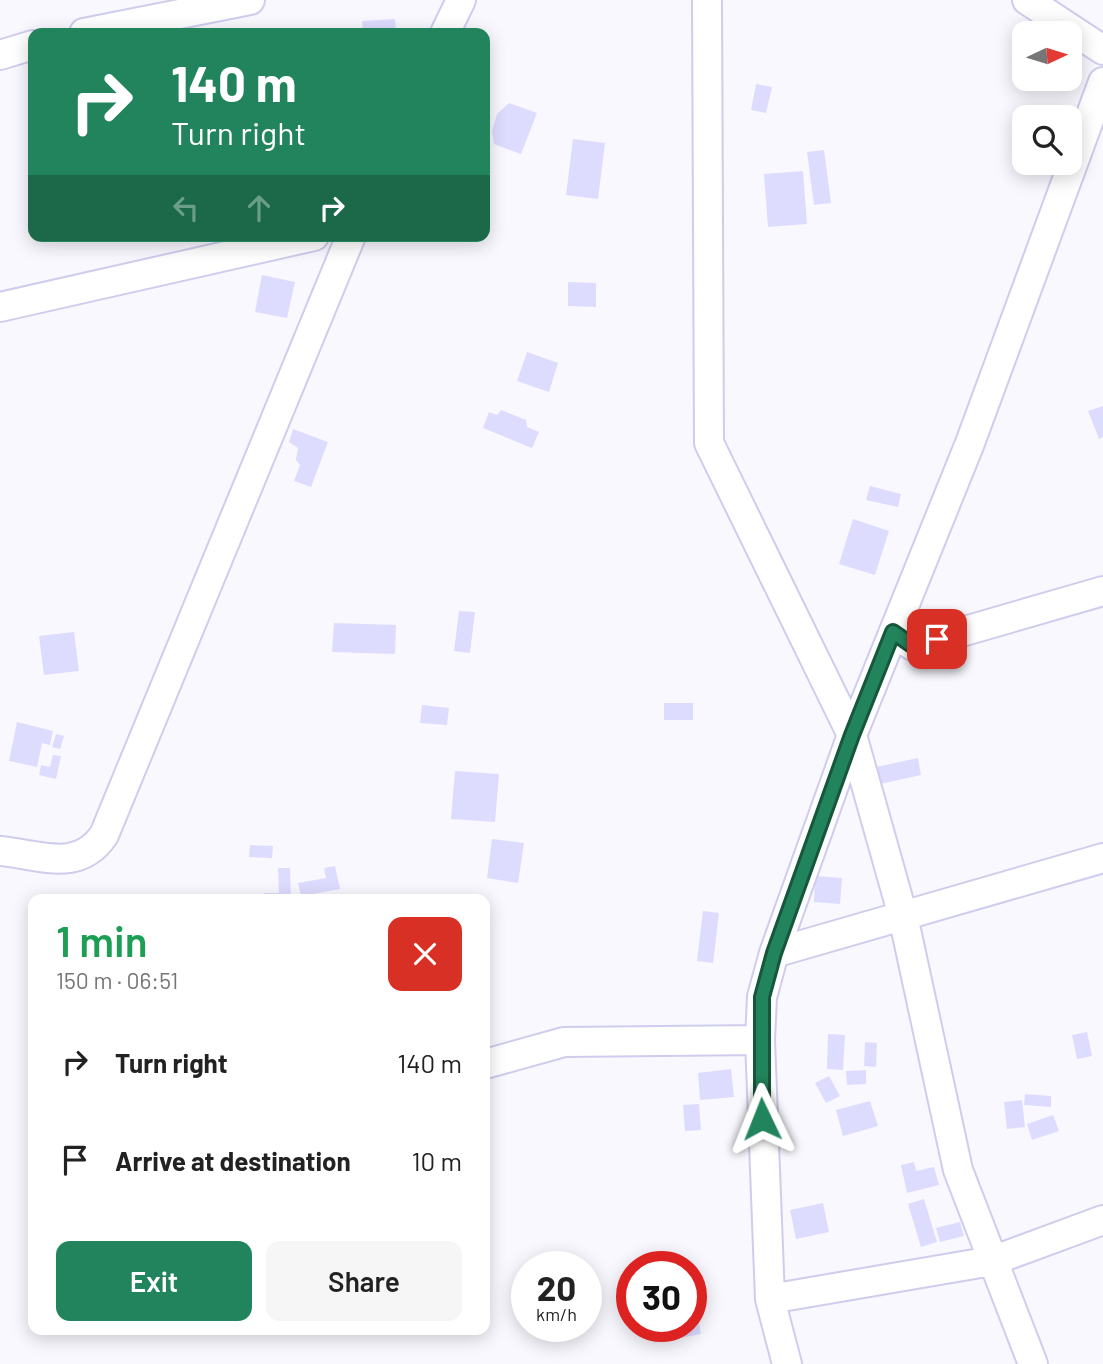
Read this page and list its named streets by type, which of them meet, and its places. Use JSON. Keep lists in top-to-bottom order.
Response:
{
  "north": "right",
  "page": {
    "turn": ["140 m", "Turn right"],
    "heading": ["1 min", "150 m · 06:51"],
    "list": [
      {
        "name": "Turn right",
        "value": "140 m"
      },
      {
        "name": "Arrive at destination",
        "value": "10 m"
      }
    ],
    "buttons": ["Exit", "Share"],
    "speed": "20 km/h",
    "limit": "30"
  }
}
